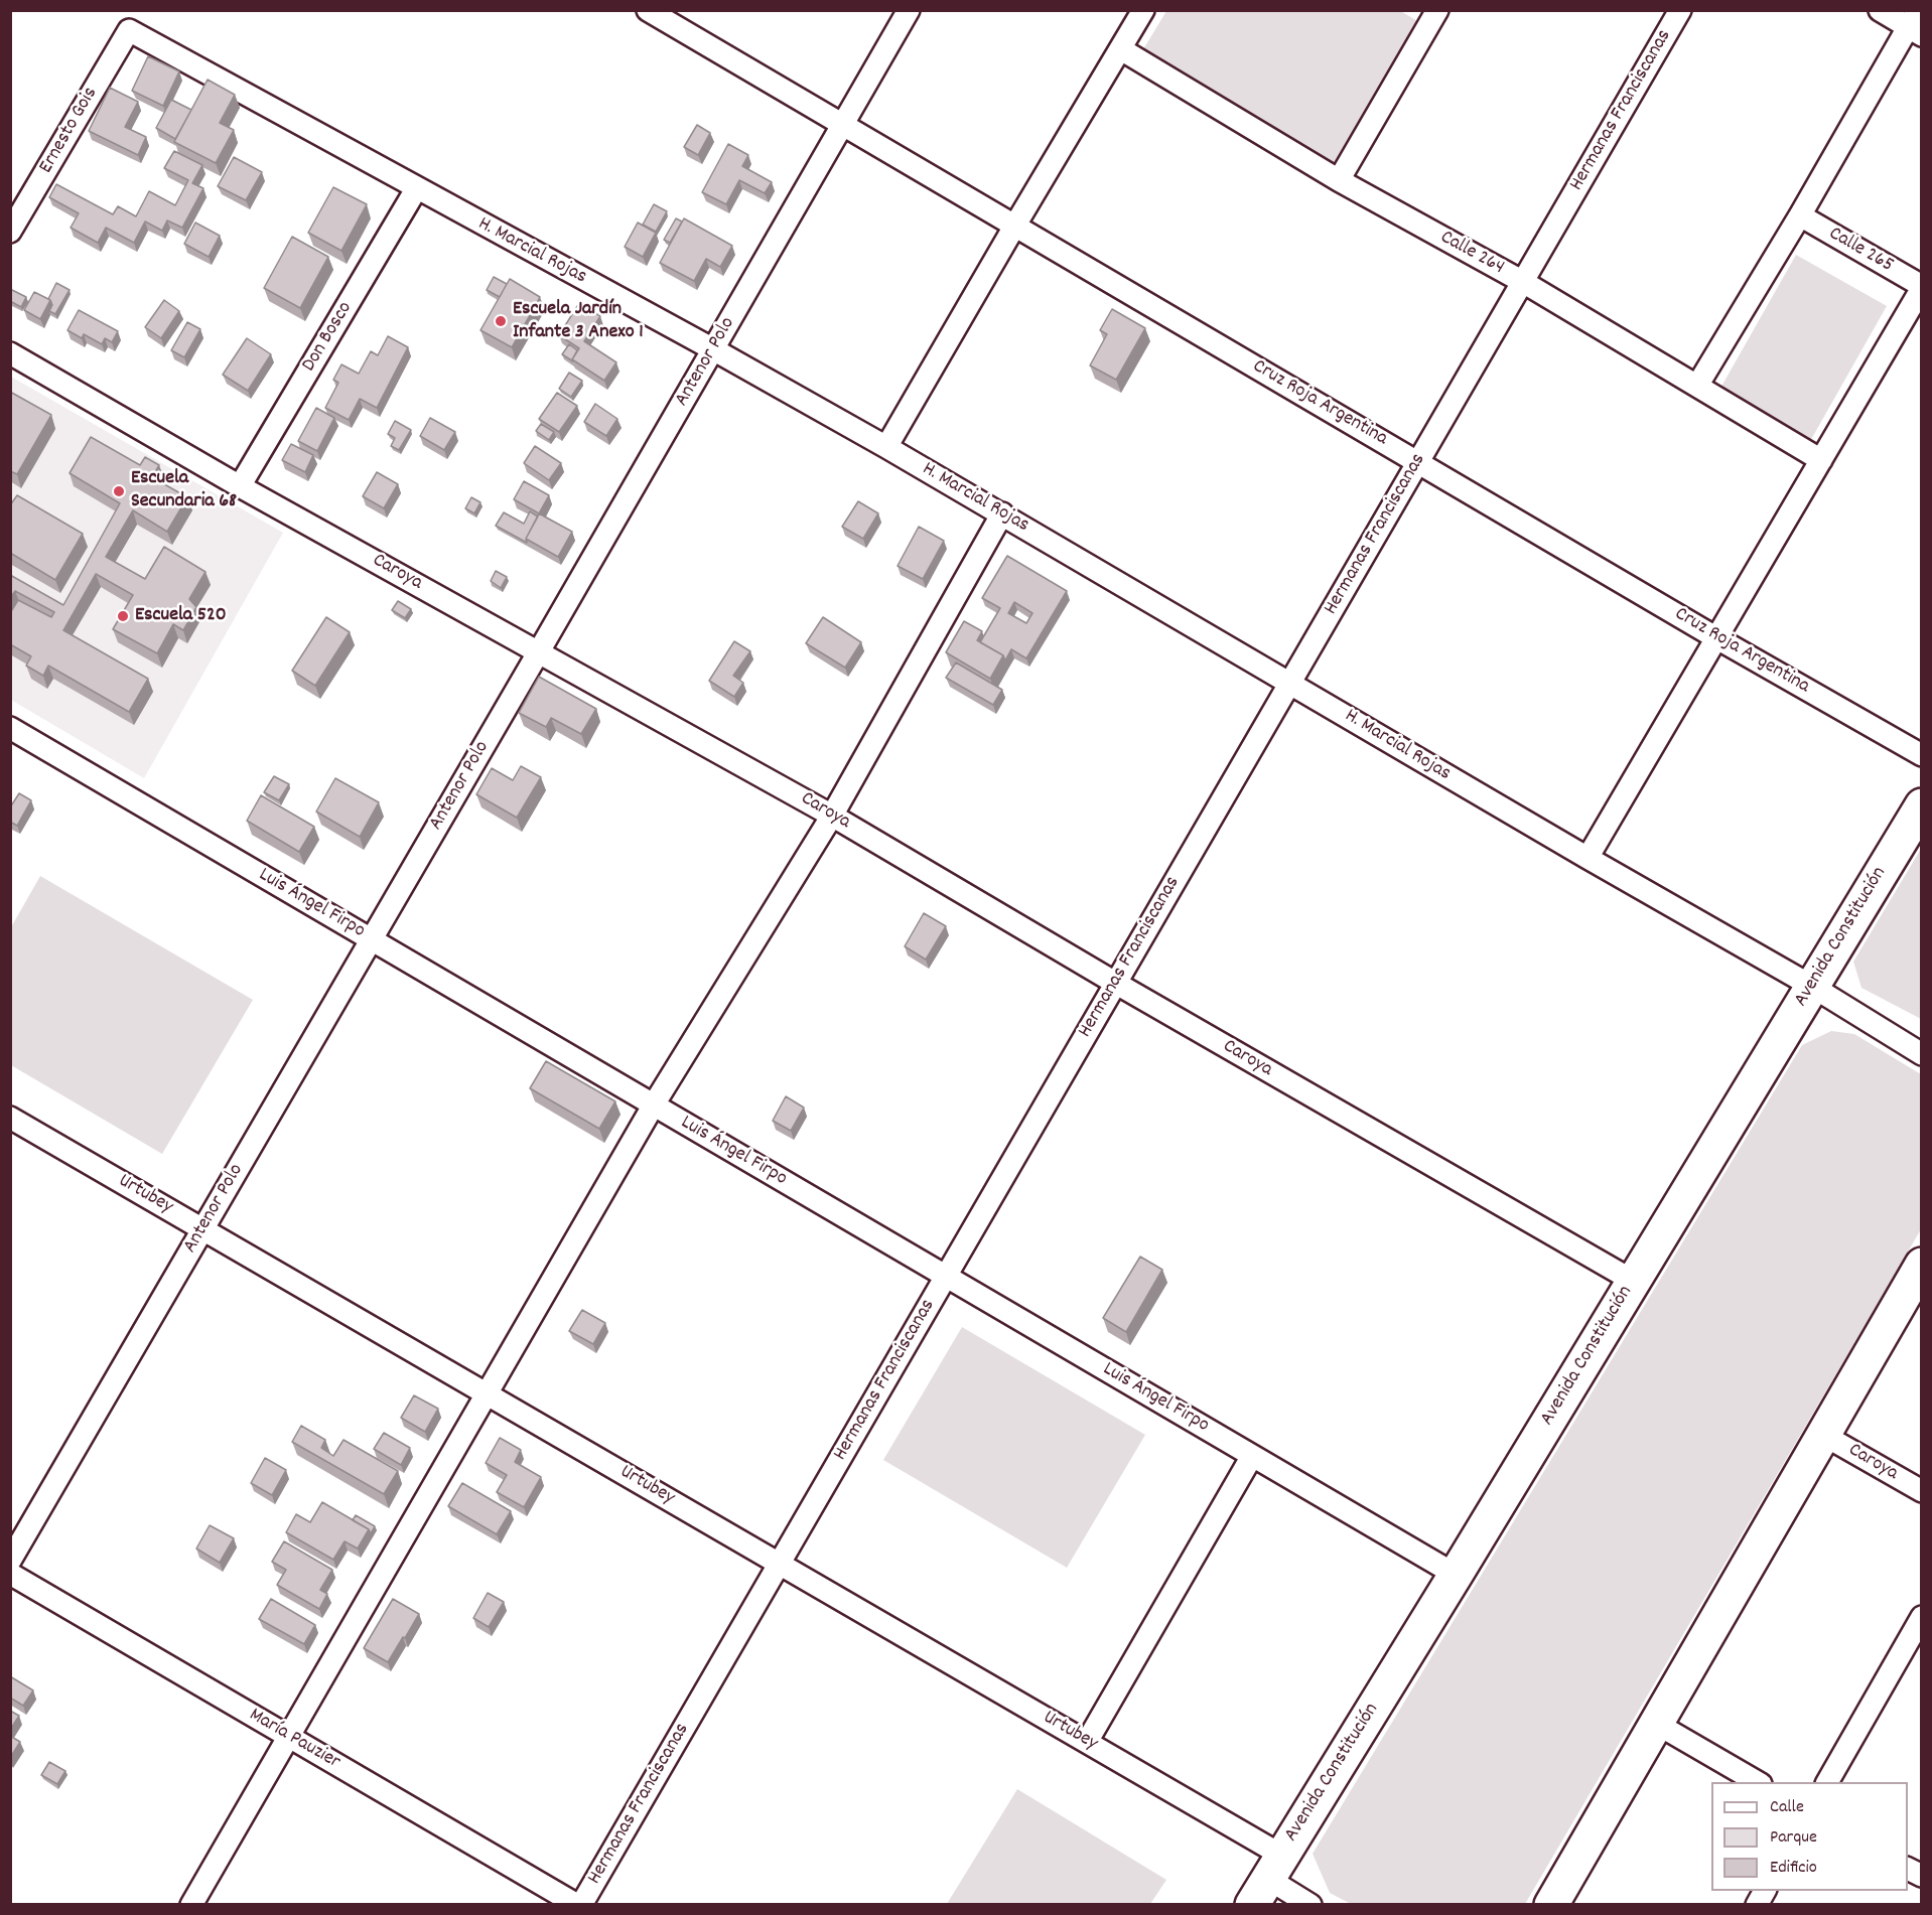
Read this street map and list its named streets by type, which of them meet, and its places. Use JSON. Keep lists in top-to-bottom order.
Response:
{
  "streets": {
    "main road": ["Avenida Constitución"],
    "street": [
      "Hermanas Franciscanas",
      "Ernesto Gois",
      "Calle 265",
      "H. Marcial Rojas",
      "Calle 264",
      "Don Bosco",
      "Antenor Polo",
      "Cruz Roja Argentina",
      "Caroya",
      "Luis Ángel Firpo",
      "Urtubey",
      "María Pauzier"
    ]
  },
  "crossings": [
    ["Hermanas Franciscanas", "H. Marcial Rojas"],
    ["Hermanas Franciscanas", "Calle 264"],
    ["Hermanas Franciscanas", "Cruz Roja Argentina"],
    ["Hermanas Franciscanas", "Caroya"],
    ["Hermanas Franciscanas", "Luis Ángel Firpo"],
    ["Hermanas Franciscanas", "Urtubey"],
    ["Ernesto Gois", "H. Marcial Rojas"],
    ["H. Marcial Rojas", "Don Bosco"],
    ["H. Marcial Rojas", "Antenor Polo"],
    ["H. Marcial Rojas", "Avenida Constitución"],
    ["Don Bosco", "Caroya"],
    ["Antenor Polo", "Cruz Roja Argentina"],
    ["Antenor Polo", "Caroya"],
    ["Antenor Polo", "Luis Ángel Firpo"],
    ["Antenor Polo", "Urtubey"],
    ["Caroya", "Avenida Constitución"],
    ["Luis Ángel Firpo", "Avenida Constitución"],
    ["Avenida Constitución", "Urtubey"]
  ],
  "places": ["Escuela Jardín Infante 3 Anexo 1", "Escuela Secundaria 68", "Escuela 520"],
  "legend": ["Calle", "Parque", "Edificio"]
}
